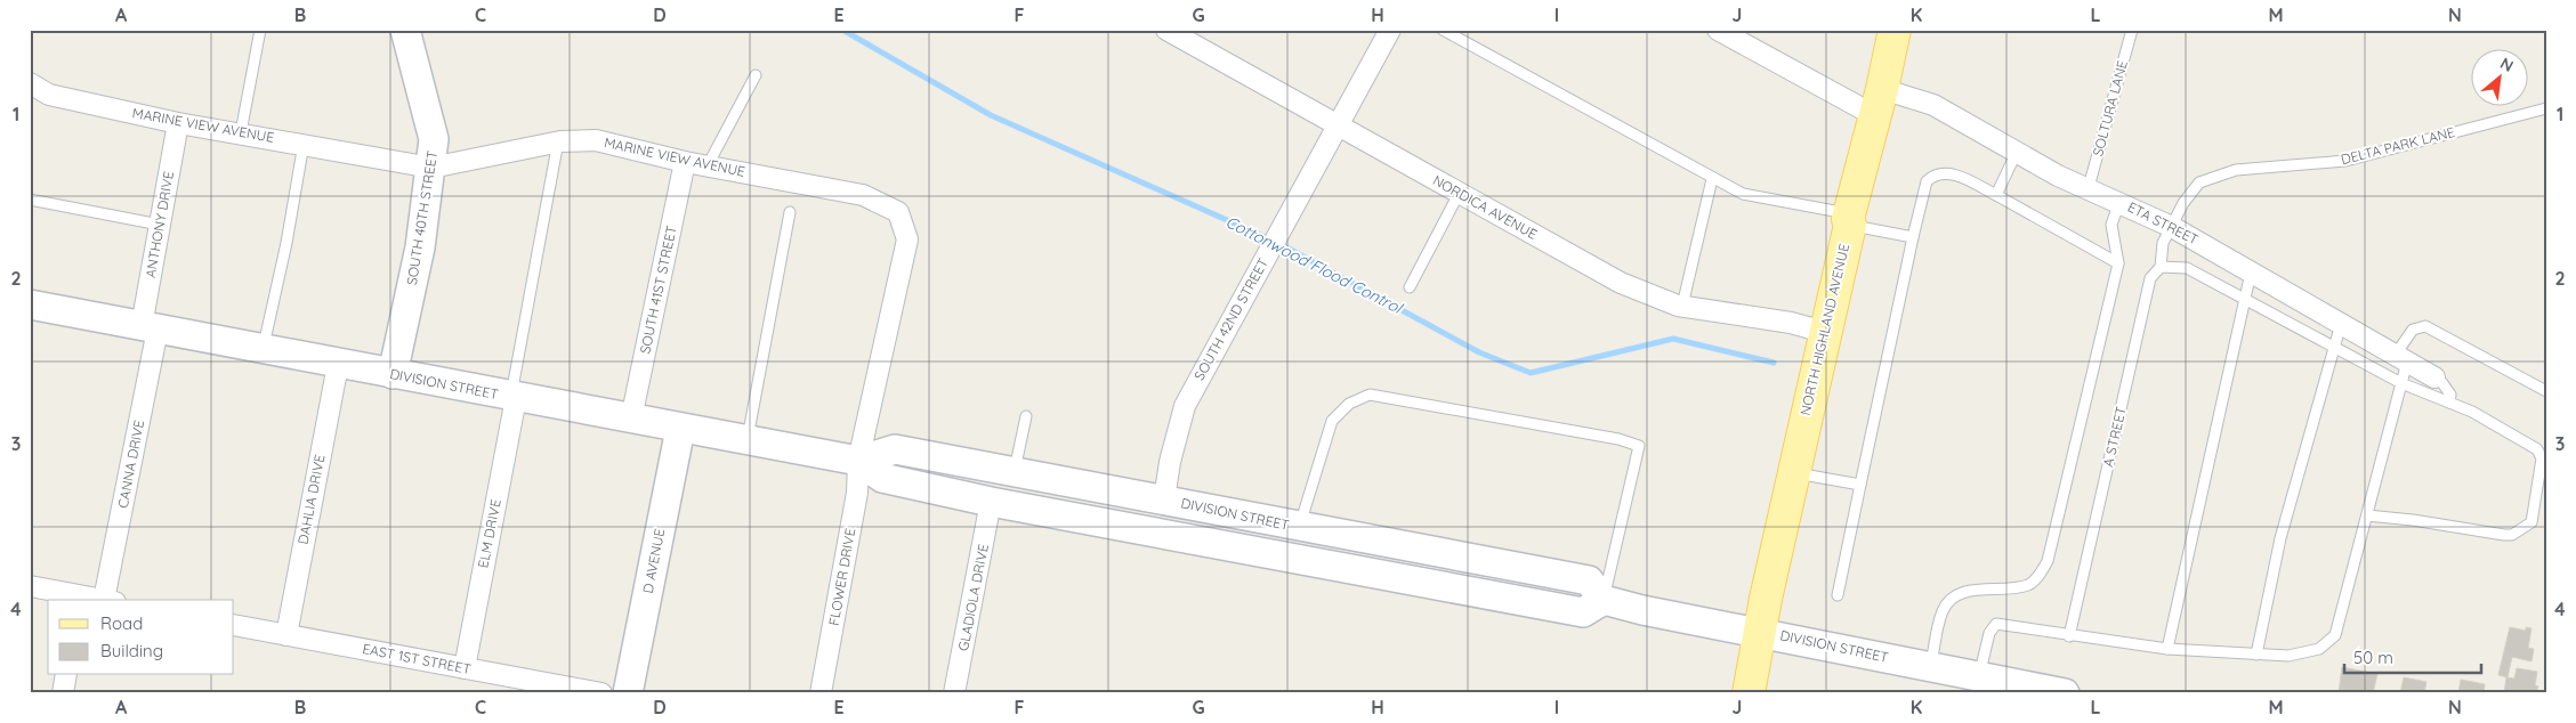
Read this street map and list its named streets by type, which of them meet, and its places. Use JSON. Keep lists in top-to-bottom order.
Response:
{
  "streets": {
    "main road": [
      "SOUTH 40TH STREET",
      "NORTH HIGHLAND AVENUE",
      "DIVISION STREET",
      "D AVENUE"
    ],
    "street": [
      "MARINE VIEW AVENUE",
      "NORDICA AVENUE",
      "ETA STREET",
      "ANTHONY DRIVE",
      "SOUTH 41ST STREET",
      "SOUTH 42ND STREET",
      "CANNA DRIVE",
      "DAHLIA DRIVE",
      "ELM DRIVE",
      "FLOWER DRIVE",
      "GLADIOLA DRIVE",
      "EAST 1ST STREET"
    ],
    "lane": ["SOLTURA LANE", "DELTA PARK LANE", "A STREET"]
  },
  "crossings": [
    ["SOLTURA LANE", "ETA STREET"],
    ["MARINE VIEW AVENUE", "SOUTH 40TH STREET"],
    ["MARINE VIEW AVENUE", "ANTHONY DRIVE"],
    ["MARINE VIEW AVENUE", "SOUTH 41ST STREET"],
    ["MARINE VIEW AVENUE", "DIVISION STREET"],
    ["MARINE VIEW AVENUE", "FLOWER DRIVE"],
    ["DELTA PARK LANE", "ETA STREET"],
    ["DELTA PARK LANE", "A STREET"],
    ["NORDICA AVENUE", "SOUTH 42ND STREET"],
    ["NORDICA AVENUE", "NORTH HIGHLAND AVENUE"],
    ["SOUTH 40TH STREET", "DIVISION STREET"],
    ["ETA STREET", "NORTH HIGHLAND AVENUE"],
    ["ANTHONY DRIVE", "DIVISION STREET"],
    ["ANTHONY DRIVE", "CANNA DRIVE"],
    ["SOUTH 41ST STREET", "DIVISION STREET"],
    ["SOUTH 42ND STREET", "DIVISION STREET"],
    ["NORTH HIGHLAND AVENUE", "DIVISION STREET"],
    ["DIVISION STREET", "CANNA DRIVE"],
    ["DIVISION STREET", "DAHLIA DRIVE"],
    ["DIVISION STREET", "ELM DRIVE"],
    ["DIVISION STREET", "D AVENUE"],
    ["DIVISION STREET", "FLOWER DRIVE"],
    ["DIVISION STREET", "GLADIOLA DRIVE"],
    ["DAHLIA DRIVE", "EAST 1ST STREET"],
    ["ELM DRIVE", "EAST 1ST STREET"]
  ],
  "water": ["Cottonwood Flood Control"],
  "legend": ["Road", "Building"],
  "scale_bar": "50 m",
  "north": "top right",
  "grid": {
    "columns": [
      "A",
      "B",
      "C",
      "D",
      "E",
      "F",
      "G",
      "H",
      "I",
      "J",
      "K",
      "L",
      "M",
      "N"
    ],
    "rows": [
      "1",
      "2",
      "3",
      "4"
    ]
  }
}
